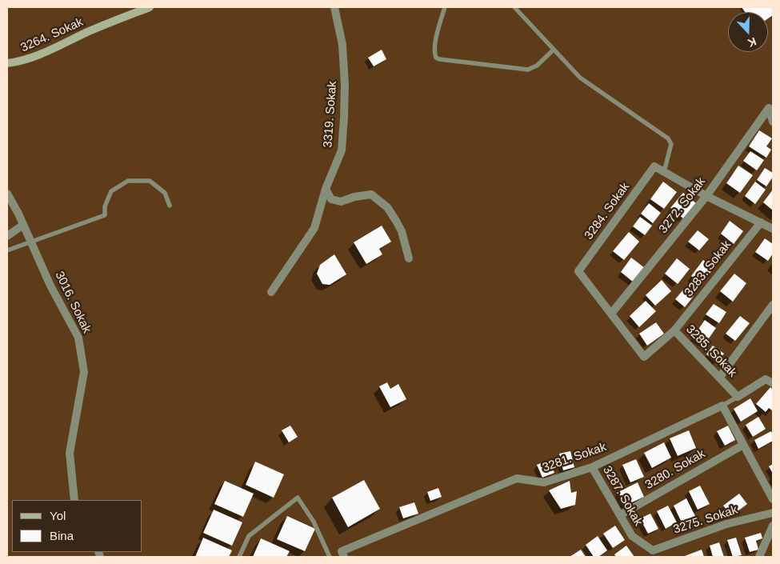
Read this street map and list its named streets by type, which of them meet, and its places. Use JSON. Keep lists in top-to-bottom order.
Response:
{
  "streets": {
    "street": [
      "3264. Sokak",
      "3319. Sokak",
      "3272. Sokak",
      "3284. Sokak",
      "3283. Sokak",
      "3016. Sokak",
      "3285. Sokak",
      "3281. Sokak",
      "3280. Sokak",
      "3287. Sokak",
      "3275. Sokak"
    ]
  },
  "crossings": [
    ["3272. Sokak", "3285. Sokak"],
    ["3284. Sokak", "3285. Sokak"],
    ["3283. Sokak", "3285. Sokak"],
    ["3281. Sokak", "3287. Sokak"],
    ["3280. Sokak", "3287. Sokak"],
    ["3287. Sokak", "3275. Sokak"]
  ],
  "legend": ["Yol", "Bina"],
  "north": "bottom"
}
